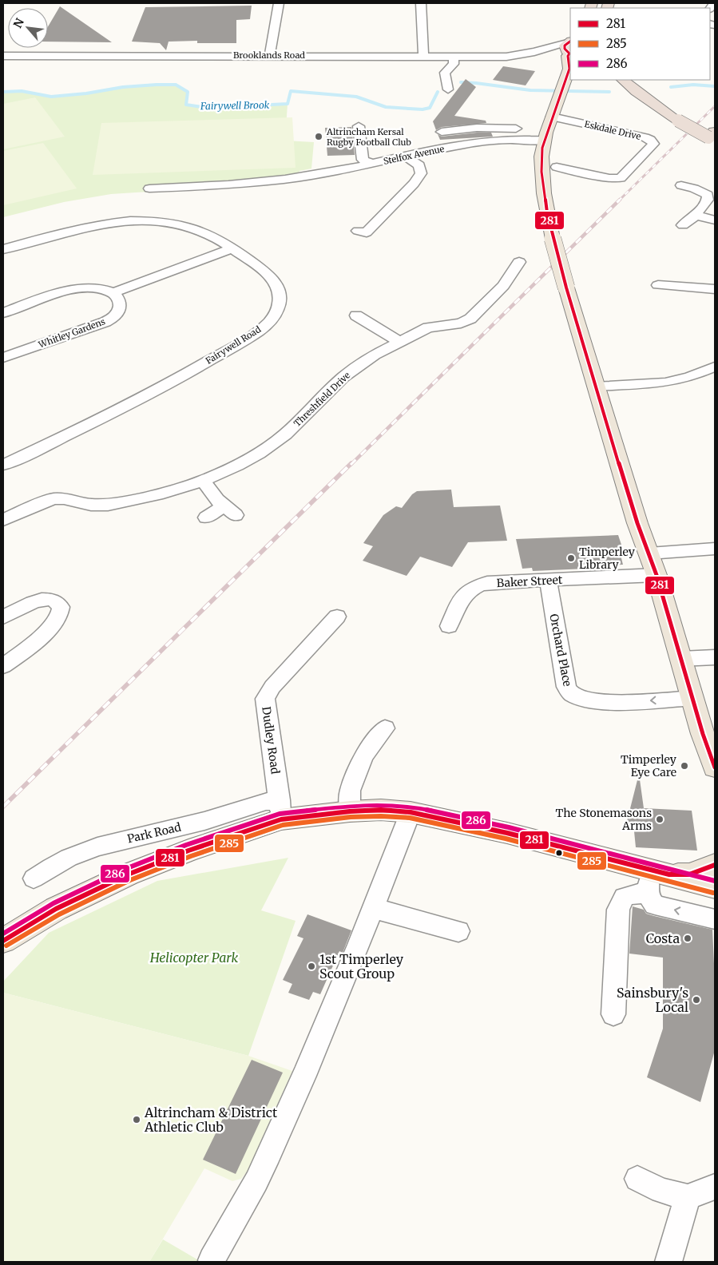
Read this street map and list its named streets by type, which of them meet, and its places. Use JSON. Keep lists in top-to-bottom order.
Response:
{
  "streets": {
    "main road": ["Park Road"],
    "street": [
      "Brooklands Road",
      "Eskdale Drive",
      "Stelfox Avenue",
      "Whitley Gardens",
      "Fairywell Road",
      "Threshfield Drive",
      "Baker Street",
      "Orchard Place",
      "Dudley Road"
    ]
  },
  "crossings": [
    ["Baker Street", "Orchard Place"],
    ["Dudley Road", "Park Road"]
  ],
  "water": ["Fairywell Brook"],
  "parks": ["Helicopter Park"],
  "places": [
    "Altrincham Kersal Rugby Football Club",
    "Timperley Library",
    "Timperley Eye Care",
    "The Stonemasons Arms",
    "Costa",
    "1st Timperley Scout Group",
    "Sainsbury's Local",
    "Altrincham & District Athletic Club"
  ],
  "lines": ["transit line 281", "transit line 286", "transit line 285"],
  "legend": ["281", "285", "286"],
  "north": "top left"
}
